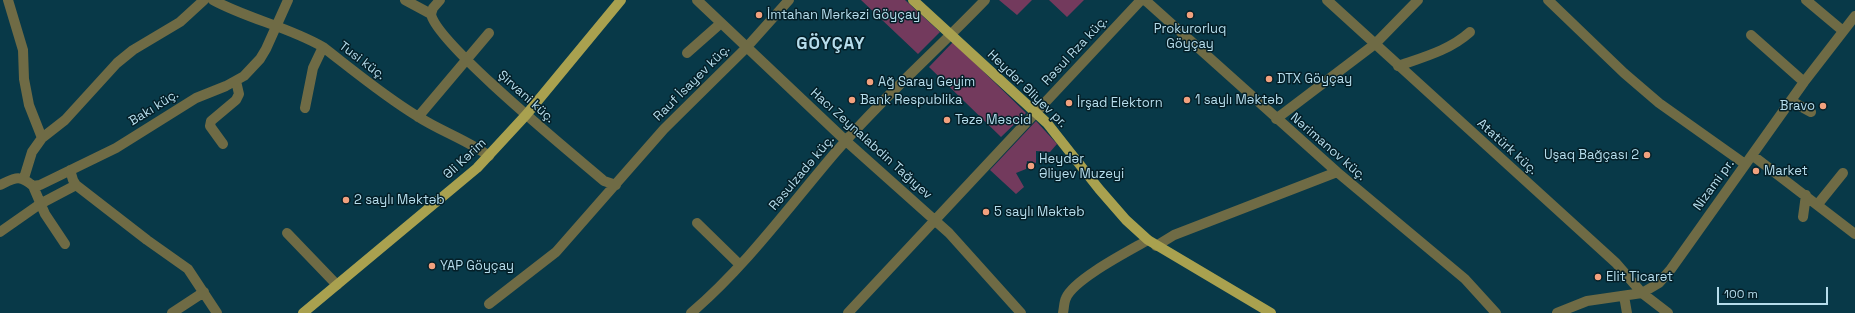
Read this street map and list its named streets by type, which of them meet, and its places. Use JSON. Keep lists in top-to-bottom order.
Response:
{
  "streets": {
    "main road": ["Heydər Əliyev pr.", "Əli Kərim"],
    "street": [
      "Rəsul Rza küç.",
      "Tusi küç.",
      "Rauf İsayev küç.",
      "Şirvani küç.",
      "Bakı küç.",
      "Hacı Zeynalabdin Tağıyev",
      "Nərimanov küç.",
      "Atatürk küç.",
      "Rəsulzadə küç.",
      "Nizami pr."
    ]
  },
  "crossings": [
    ["Rəsul Rza küç.", "Heydər Əliyev pr."],
    ["Rəsul Rza küç.", "Hacı Zeynalabdin Tağıyev"],
    ["Tusi küç.", "Bakı küç."],
    ["Tusi küç.", "Əli Kərim"],
    ["Rauf İsayev küç.", "Şirvani küç."],
    ["Rauf İsayev küç.", "Hacı Zeynalabdin Tağıyev"],
    ["Heydər Əliyev pr.", "Rəsulzadə küç."],
    ["Şirvani küç.", "Əli Kərim"],
    ["Hacı Zeynalabdin Tağıyev", "Rəsulzadə küç."],
    ["Atatürk küç.", "Nizami pr."]
  ],
  "districts": ["GÖYÇAY"],
  "places": [
    "İmtahan Mərkəzi Göyçay",
    "Prokurorluq Göyçay",
    "DTX Göyçay",
    "Ağ Saray Geyim",
    "Bank Respublika",
    "1 saylı Məktəb",
    "İrşad Elektorn",
    "Bravo",
    "Təzə Məscid",
    "Uşaq Bağçası 2",
    "Heydər Əliyev Muzeyi",
    "Market",
    "2 saylı Məktəb",
    "5 saylı Məktəb",
    "YAP Göyçay",
    "Elit Ticarət"
  ],
  "scale_bar": "100 m"
}
